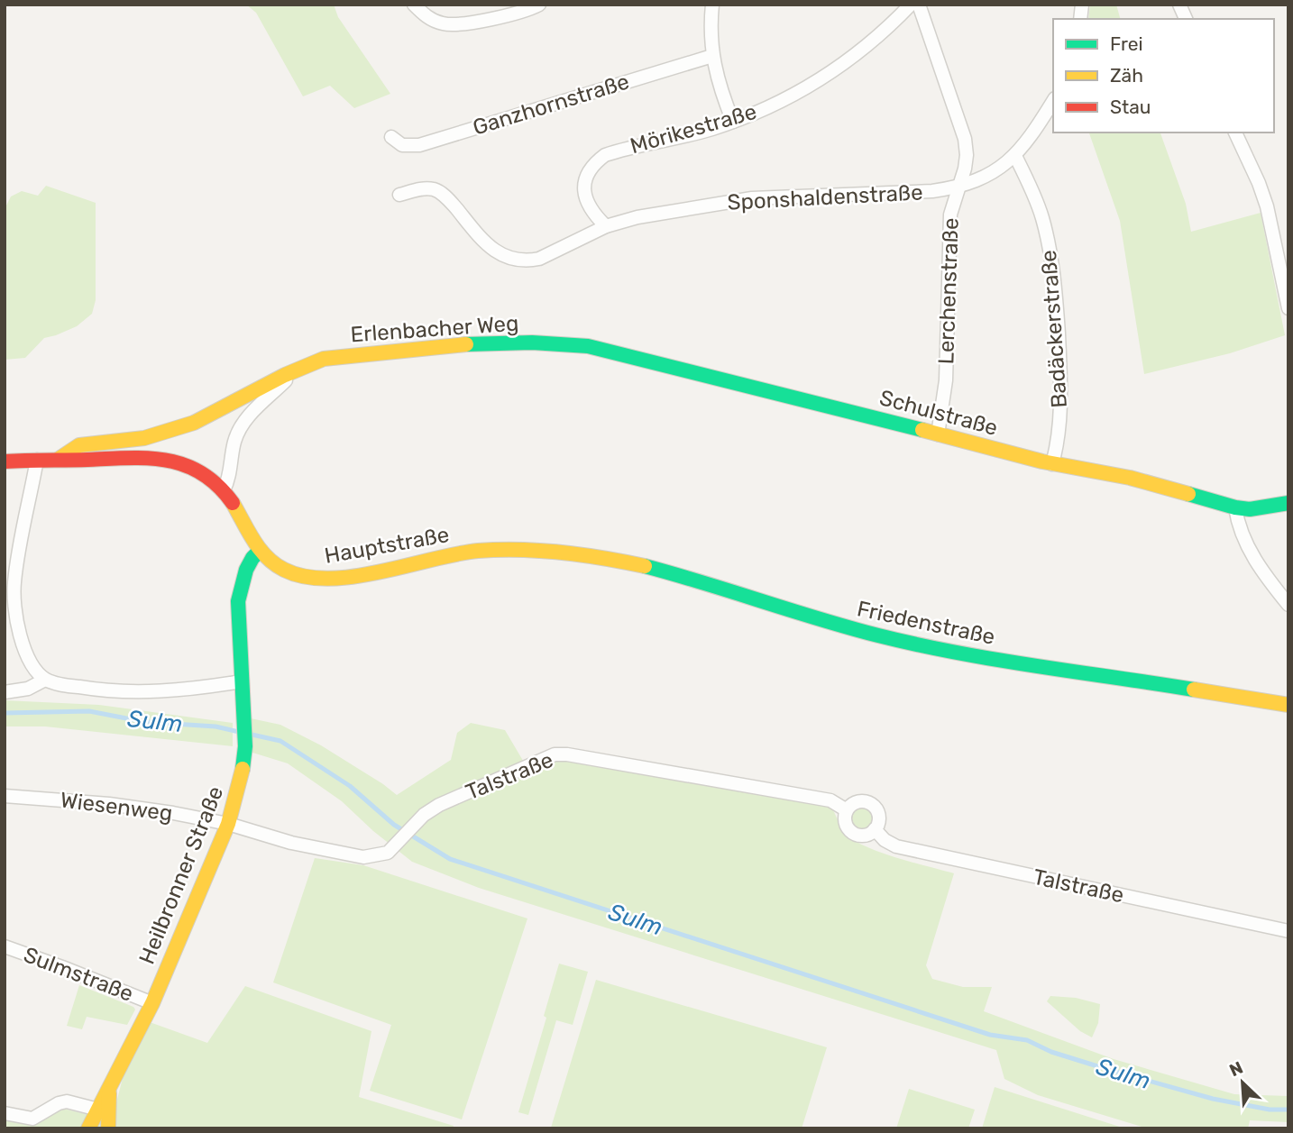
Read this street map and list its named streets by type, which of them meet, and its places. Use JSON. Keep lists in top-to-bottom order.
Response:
{
  "streets": {
    "street": [
      "Ganzhornstraße",
      "Mörikestraße",
      "Sponshaldenstraße",
      "Lerchenstraße",
      "Erlenbacher Weg",
      "Badäckerstraße",
      "Schulstraße",
      "Hauptstraße",
      "Friedenstraße",
      "Talstraße",
      "Wiesenweg",
      "Heilbronner Straße",
      "Sulmstraße"
    ]
  },
  "crossings": [
    ["Mörikestraße", "Sponshaldenstraße"],
    ["Sponshaldenstraße", "Lerchenstraße"],
    ["Sponshaldenstraße", "Badäckerstraße"],
    ["Lerchenstraße", "Schulstraße"],
    ["Erlenbacher Weg", "Schulstraße"],
    ["Erlenbacher Weg", "Hauptstraße"],
    ["Badäckerstraße", "Schulstraße"],
    ["Hauptstraße", "Friedenstraße"],
    ["Hauptstraße", "Heilbronner Straße"],
    ["Talstraße", "Wiesenweg"],
    ["Talstraße", "Heilbronner Straße"],
    ["Wiesenweg", "Heilbronner Straße"],
    ["Heilbronner Straße", "Sulmstraße"]
  ],
  "water": ["Sulm"],
  "legend": ["Frei", "Zäh", "Stau"],
  "north": "top left"
}
